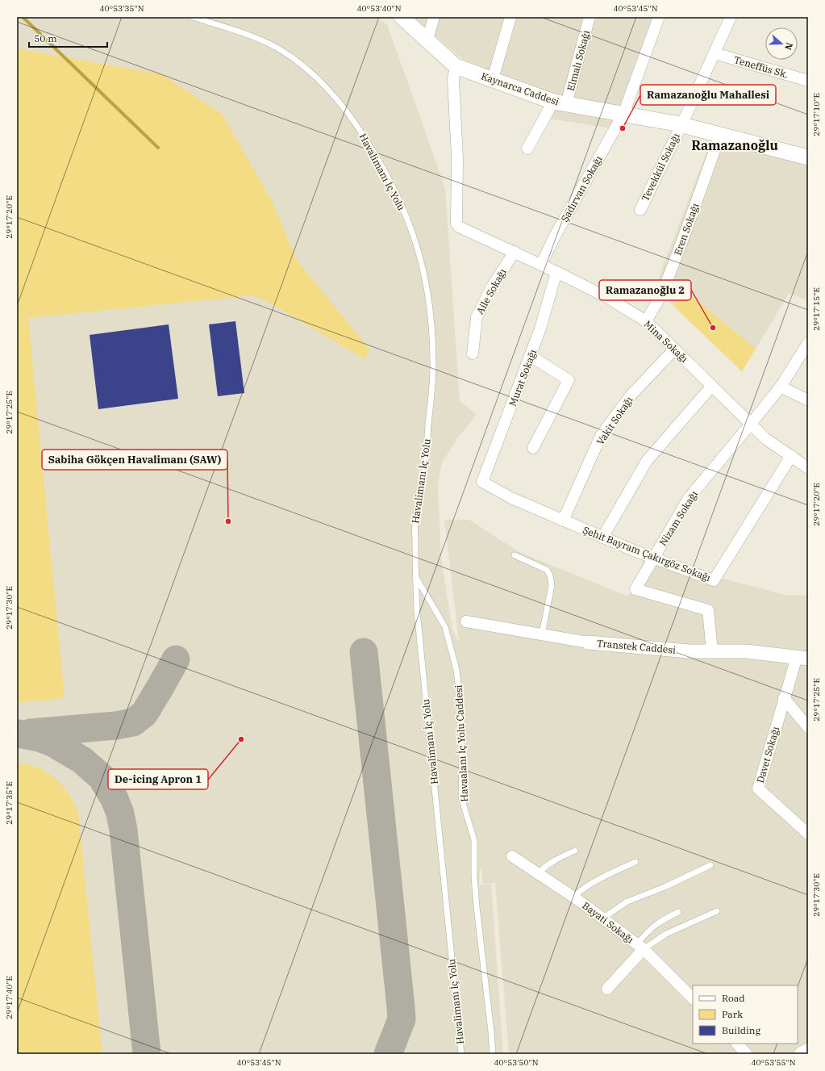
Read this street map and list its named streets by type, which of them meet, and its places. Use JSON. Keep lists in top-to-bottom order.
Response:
{
  "streets": {
    "main road": ["Kaynarca Caddesi"],
    "street": [
      "Elmalı Sokağı",
      "Teneffüs Sk.",
      "Tevekkül Sokağı",
      "Şadırvan Sokağı",
      "Eren Sokağı",
      "Aile Sokağı",
      "Mina Sokağı",
      "Murat Sokağı",
      "Vakit Sokağı",
      "Nizam Sokağı",
      "Şehit Bayram Çakırgöz Sokağı",
      "Transtek Caddesi",
      "Davet Sokağı",
      "Bayati Sokağı"
    ],
    "lane": ["Havalimanı İç Yolu", "Havaalanı İç Yolu Caddesi"]
  },
  "crossings": [
    ["Elmalı Sokağı", "Kaynarca Caddesi"],
    ["Teneffüs Sk.", "Tevekkül Sokağı"],
    ["Kaynarca Caddesi", "Tevekkül Sokağı"],
    ["Kaynarca Caddesi", "Şadırvan Sokağı"],
    ["Kaynarca Caddesi", "Eren Sokağı"],
    ["Kaynarca Caddesi", "Mina Sokağı"],
    ["Havalimanı İç Yolu", "Havaalanı İç Yolu Caddesi"],
    ["Şadırvan Sokağı", "Mina Sokağı"],
    ["Eren Sokağı", "Mina Sokağı"],
    ["Aile Sokağı", "Mina Sokağı"],
    ["Mina Sokağı", "Murat Sokağı"],
    ["Mina Sokağı", "Vakit Sokağı"],
    ["Mina Sokağı", "Nizam Sokağı"],
    ["Mina Sokağı", "Şehit Bayram Çakırgöz Sokağı"],
    ["Murat Sokağı", "Şehit Bayram Çakırgöz Sokağı"],
    ["Vakit Sokağı", "Şehit Bayram Çakırgöz Sokağı"],
    ["Nizam Sokağı", "Şehit Bayram Çakırgöz Sokağı"],
    ["Nizam Sokağı", "Transtek Caddesi"],
    ["Transtek Caddesi", "Davet Sokağı"]
  ],
  "districts": ["Ramazanoğlu"],
  "places": [
    "Ramazanoğlu Mahallesi",
    "Ramazanoğlu 2",
    "Sabiha Gökçen Havalimanı (SAW)",
    "De-icing Apron 1"
  ],
  "legend": ["Road", "Park", "Building"],
  "scale_bar": "50 m",
  "north": "right",
  "coordinates": [
    "40°53'35\"N",
    "40°53'40\"N",
    "40°53'45\"N",
    "29°17'10\"E",
    "29°17'20\"E",
    "29°17'15\"E",
    "29°17'25\"E",
    "29°17'30\"E",
    "29°17'35\"E",
    "29°17'40\"E",
    "40°53'50\"N",
    "40°53'55\"N"
  ]
}
